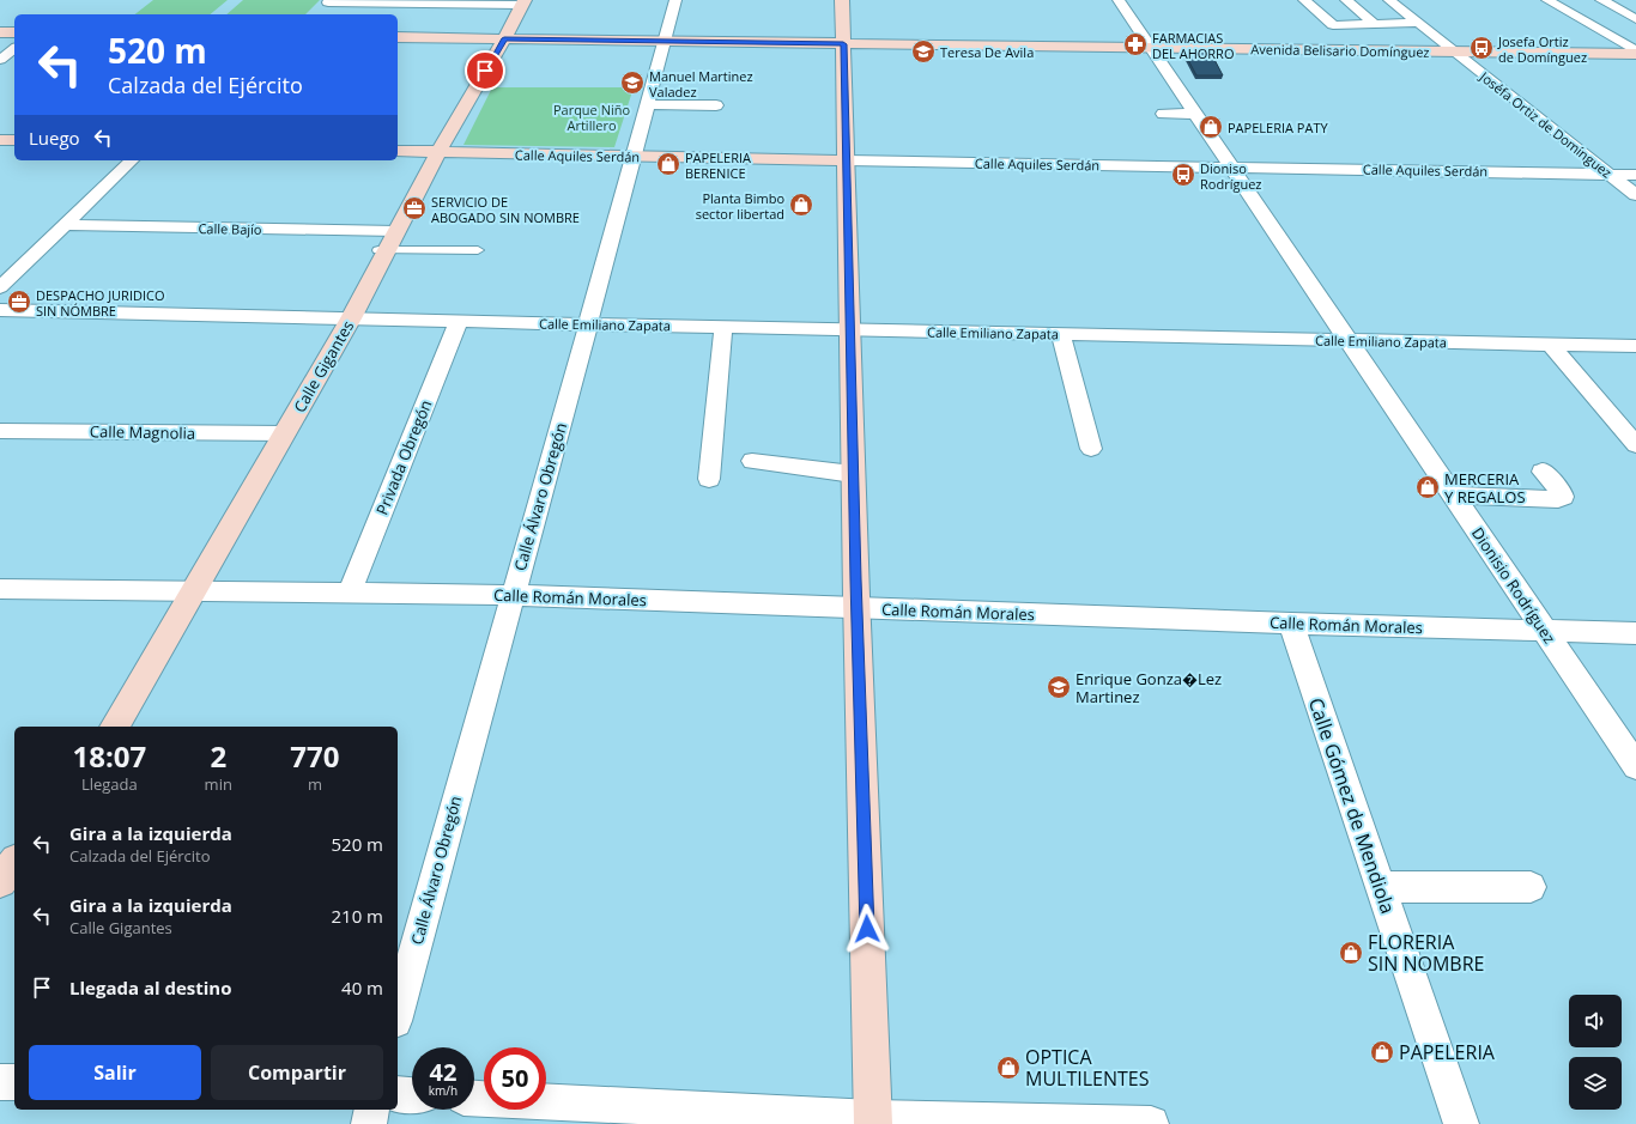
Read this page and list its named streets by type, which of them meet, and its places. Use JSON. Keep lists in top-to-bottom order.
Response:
{
  "streets": {
    "main road": ["Avenida Belisario Domínguez", "Calle Aquiles Serdán", "Calle Gigantes"],
    "street": [
      "Joséfa Ortiz de Domínguez",
      "Calle Bajío",
      "Calle Emiliano Zapata",
      "Calle Magnolia",
      "Privada Obregón",
      "Calle Álvaro Obregón",
      "Dionisio Rodríguez",
      "Calle Román Morales",
      "Calle Gómez de Mendiola"
    ]
  },
  "crossings": [
    ["Avenida Belisario Domínguez", "Joséfa Ortiz de Domínguez"],
    ["Avenida Belisario Domínguez", "Calle Gigantes"],
    ["Avenida Belisario Domínguez", "Calle Álvaro Obregón"],
    ["Avenida Belisario Domínguez", "Dionisio Rodríguez"],
    ["Joséfa Ortiz de Domínguez", "Calle Aquiles Serdán"],
    ["Calle Aquiles Serdán", "Calle Gigantes"],
    ["Calle Aquiles Serdán", "Calle Álvaro Obregón"],
    ["Calle Aquiles Serdán", "Dionisio Rodríguez"],
    ["Calle Bajío", "Calle Gigantes"],
    ["Calle Emiliano Zapata", "Calle Gigantes"],
    ["Calle Emiliano Zapata", "Privada Obregón"],
    ["Calle Emiliano Zapata", "Calle Álvaro Obregón"],
    ["Calle Emiliano Zapata", "Dionisio Rodríguez"],
    ["Calle Gigantes", "Calle Magnolia"],
    ["Calle Gigantes", "Calle Román Morales"],
    ["Privada Obregón", "Calle Román Morales"],
    ["Calle Álvaro Obregón", "Calle Román Morales"],
    ["Dionisio Rodríguez", "Calle Román Morales"],
    ["Calle Román Morales", "Calle Gómez de Mendiola"]
  ],
  "parks": ["Parque Niño Artillero"],
  "places": {
    "pharmacy": ["FARMACIAS DEL AHORRO"],
    "bus stop": ["Josefa Ortiz de Domínguez", "Dioniso Rodríguez"],
    "school or university": ["Teresa De Avila", "Manuel Martinez Valadez", "Enrique Gonza�Lez Martinez"],
    "shop": [
      "PAPELERIA PATY",
      "PAPELERIA BERENICE",
      "Planta Bimbo sector libertad",
      "MERCERIA Y REGALOS",
      "FLORERIA SIN NOMBRE",
      "PAPELERIA",
      "OPTICA MULTILENTES"
    ],
    "office": ["SERVICIO DE ABOGADO SIN NOMBRE", "DESPACHO JURIDICO SIN NÓMBRE"]
  },
  "page": {
    "turn": ["520 m", "Calzada del Ejército"],
    "then": "Luego",
    "eta": [
      "18:07",
      "Llegada",
      "2",
      "min",
      "770",
      "m"
    ],
    "list": [
      {
        "name": "Gira a la izquierda",
        "note": "Calzada del Ejército",
        "value": "520 m"
      },
      {
        "name": "Gira a la izquierda",
        "note": "Calle Gigantes",
        "value": "210 m"
      },
      {
        "name": "Llegada al destino",
        "value": "40 m"
      }
    ],
    "buttons": ["Salir", "Compartir"],
    "speed": "42 km/h",
    "limit": "50"
  }
}
